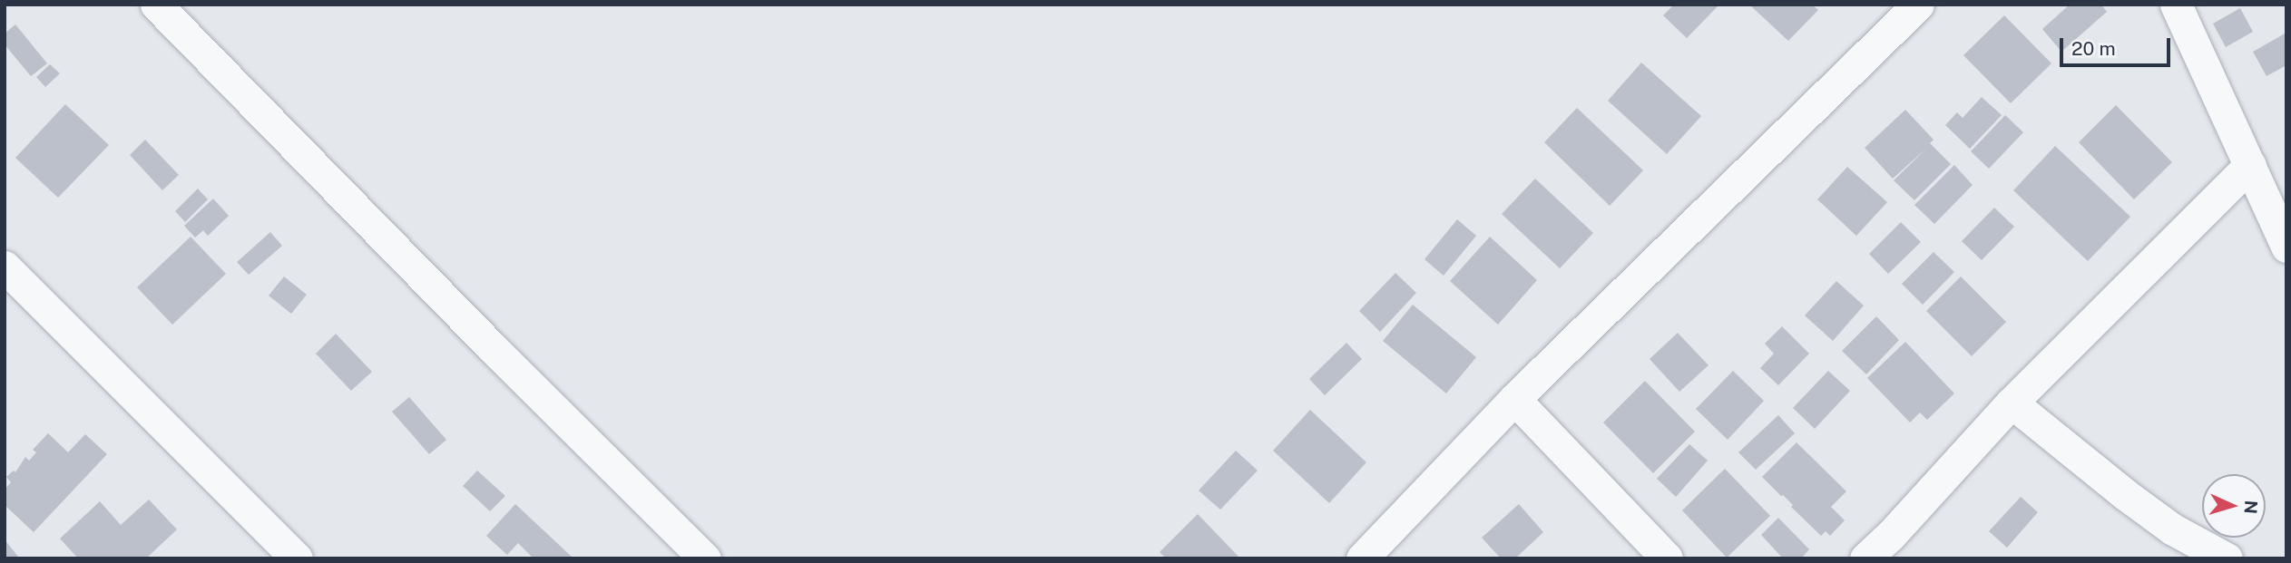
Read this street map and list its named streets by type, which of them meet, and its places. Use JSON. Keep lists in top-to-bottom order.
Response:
{
  "scale_bar": "20 m",
  "north": "right"
}
